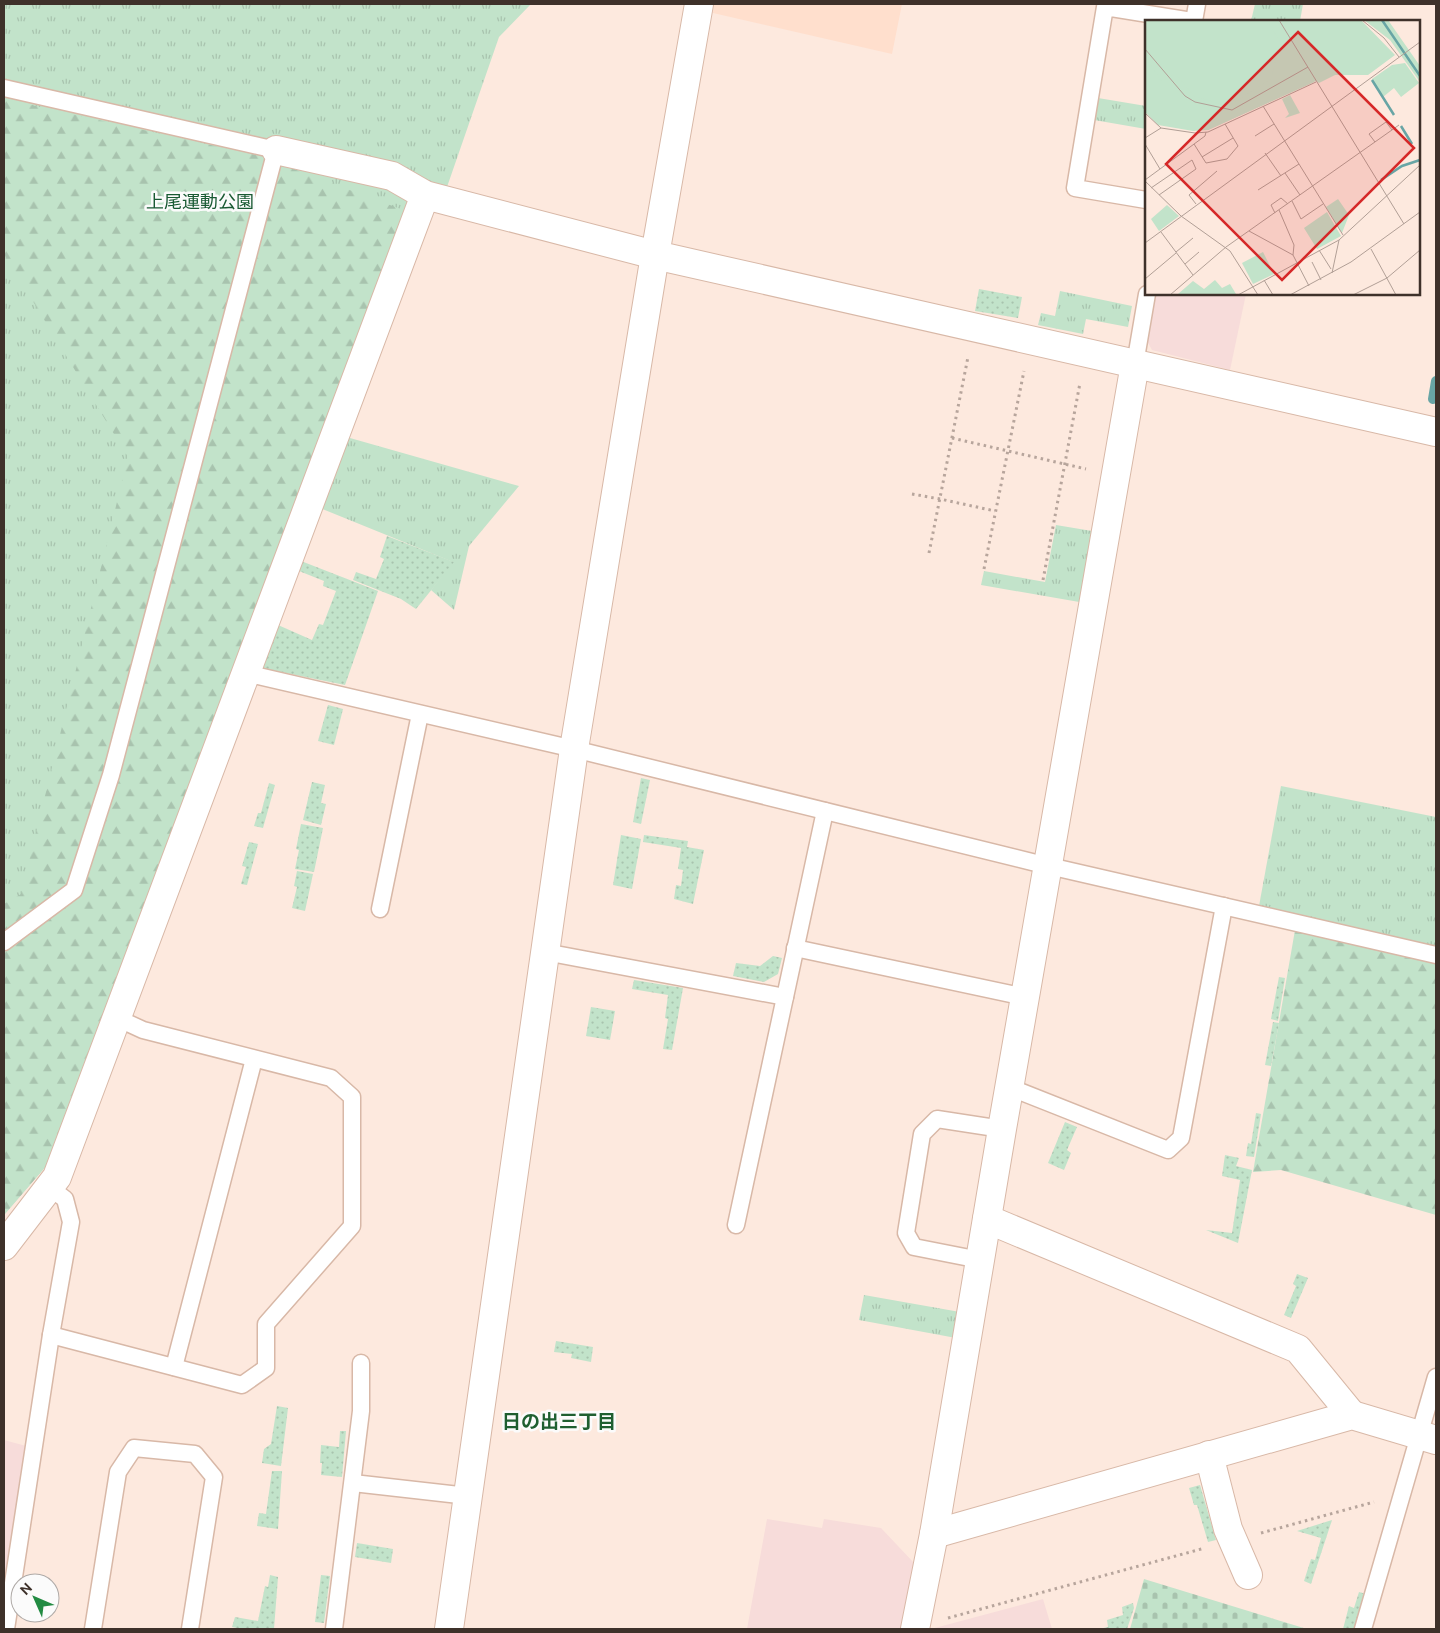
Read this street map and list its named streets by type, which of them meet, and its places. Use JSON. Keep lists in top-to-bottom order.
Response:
{
  "districts": ["日の出三丁目"],
  "parks": ["上尾運動公園"],
  "north": "top left"
}
